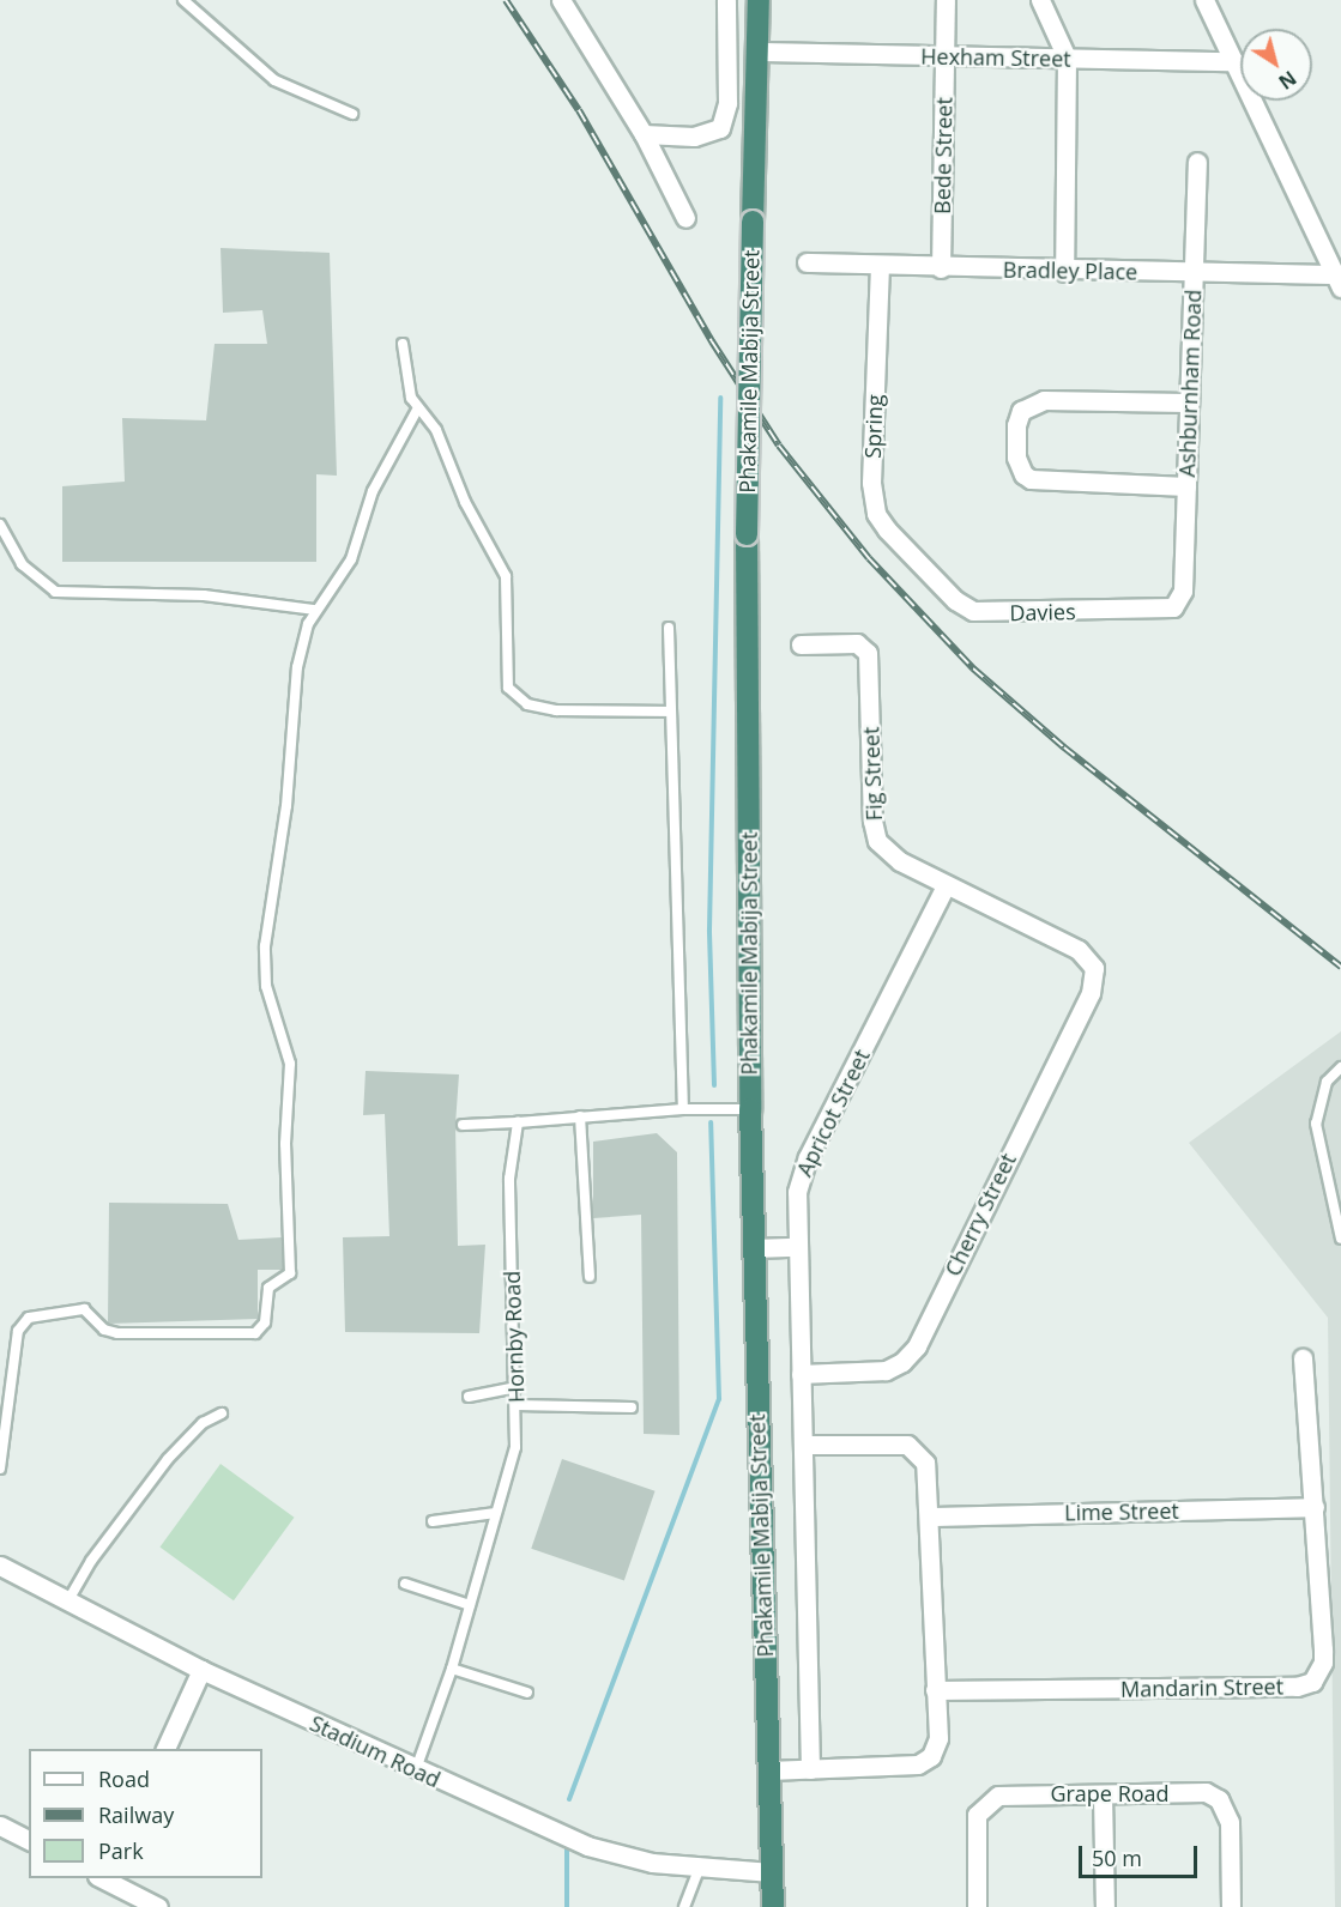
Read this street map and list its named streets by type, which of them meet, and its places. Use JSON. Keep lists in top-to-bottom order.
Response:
{
  "streets": {
    "highway": ["Phakamile Mabija Street"],
    "street": [
      "Hexham Street",
      "Bede Street",
      "Bradley Place",
      "Ashburnham Road",
      "Spring",
      "Davies",
      "Fig Street",
      "Apricot Street",
      "Cherry Street",
      "Lime Street",
      "Mandarin Street",
      "Stadium Road",
      "Grape Road"
    ],
    "lane": ["Hornby Road"]
  },
  "crossings": [
    ["Hexham Street", "Bede Street"],
    ["Hexham Street", "Phakamile Mabija Street"],
    ["Bede Street", "Bradley Place"],
    ["Bradley Place", "Ashburnham Road"],
    ["Bradley Place", "Spring"],
    ["Phakamile Mabija Street", "Stadium Road"],
    ["Ashburnham Road", "Davies"],
    ["Spring", "Davies"],
    ["Fig Street", "Apricot Street"],
    ["Fig Street", "Cherry Street"],
    ["Apricot Street", "Cherry Street"],
    ["Hornby Road", "Stadium Road"],
    ["Lime Street", "Mandarin Street"]
  ],
  "legend": ["Road", "Railway", "Park"],
  "scale_bar": "50 m",
  "north": "bottom right"
}
